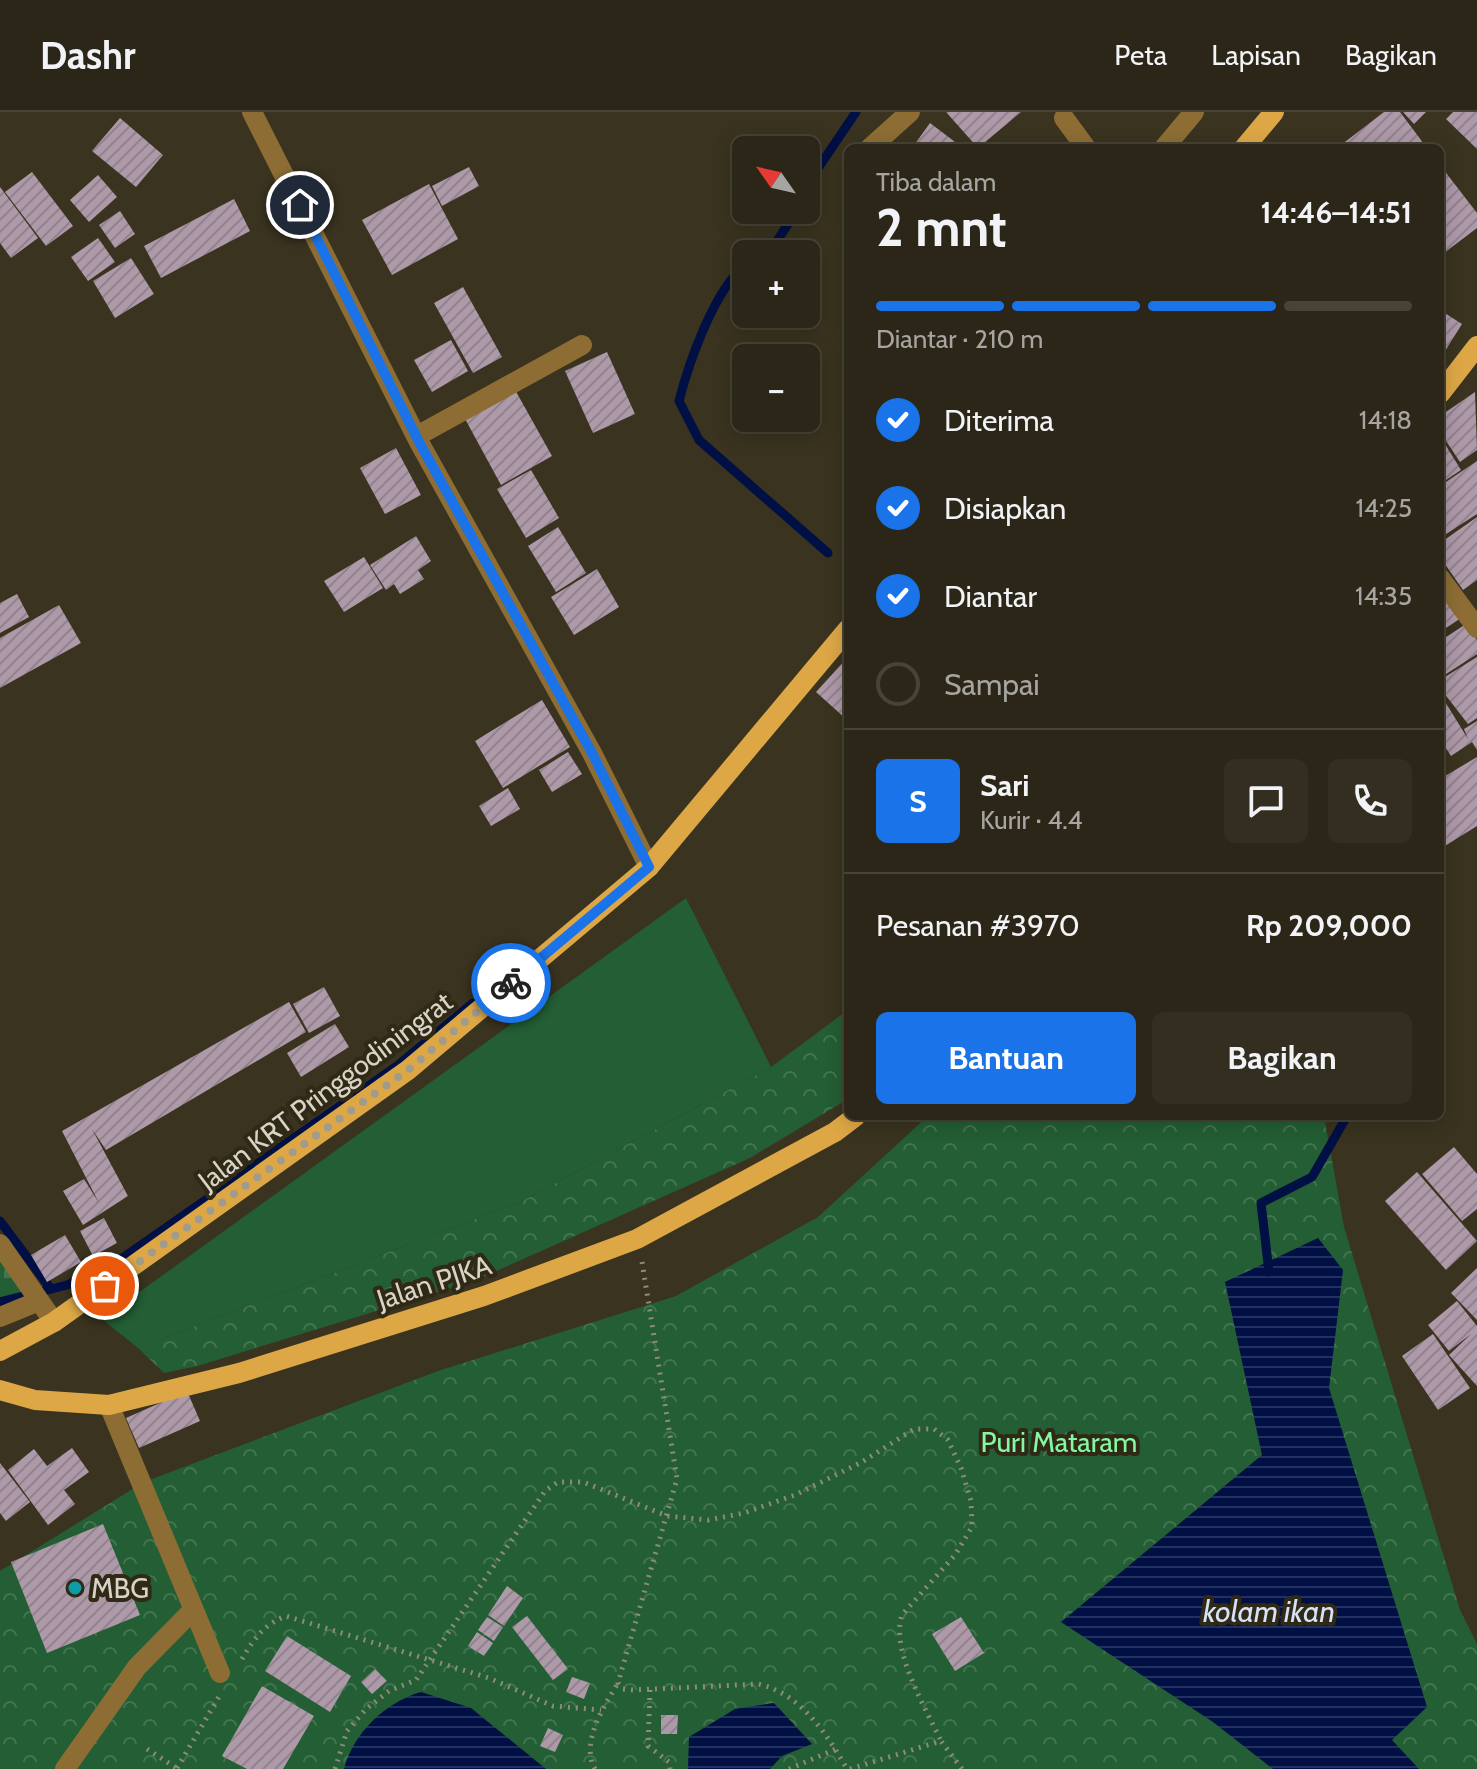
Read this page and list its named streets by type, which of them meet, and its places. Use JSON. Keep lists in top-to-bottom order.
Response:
{
  "streets": {
    "main road": ["Jalan KRT Pringgodiningrat", "Jalan PJKA"]
  },
  "water": ["kolam ikan"],
  "parks": ["Puri Mataram"],
  "places": ["MBG"],
  "north": "top left",
  "page": {
    "header": "Dashr",
    "nav": ["Peta", "Lapisan", "Bagikan"],
    "map_buttons": ["+", "−"],
    "heading": ["2 mnt", "Tiba dalam", "14:46–14:51"],
    "panel": [
      "Sari",
      "Kurir · 4.4",
      "Pesanan #3970",
      "Rp 209,000"
    ],
    "bar": "Diantar · 210 m",
    "list": [
      ["Diterima", "14:18"],
      ["Disiapkan", "14:25"],
      ["Diantar", "14:35"],
      "Sampai"
    ],
    "round": "S",
    "buttons": ["Bantuan", "Bagikan"]
  }
}
